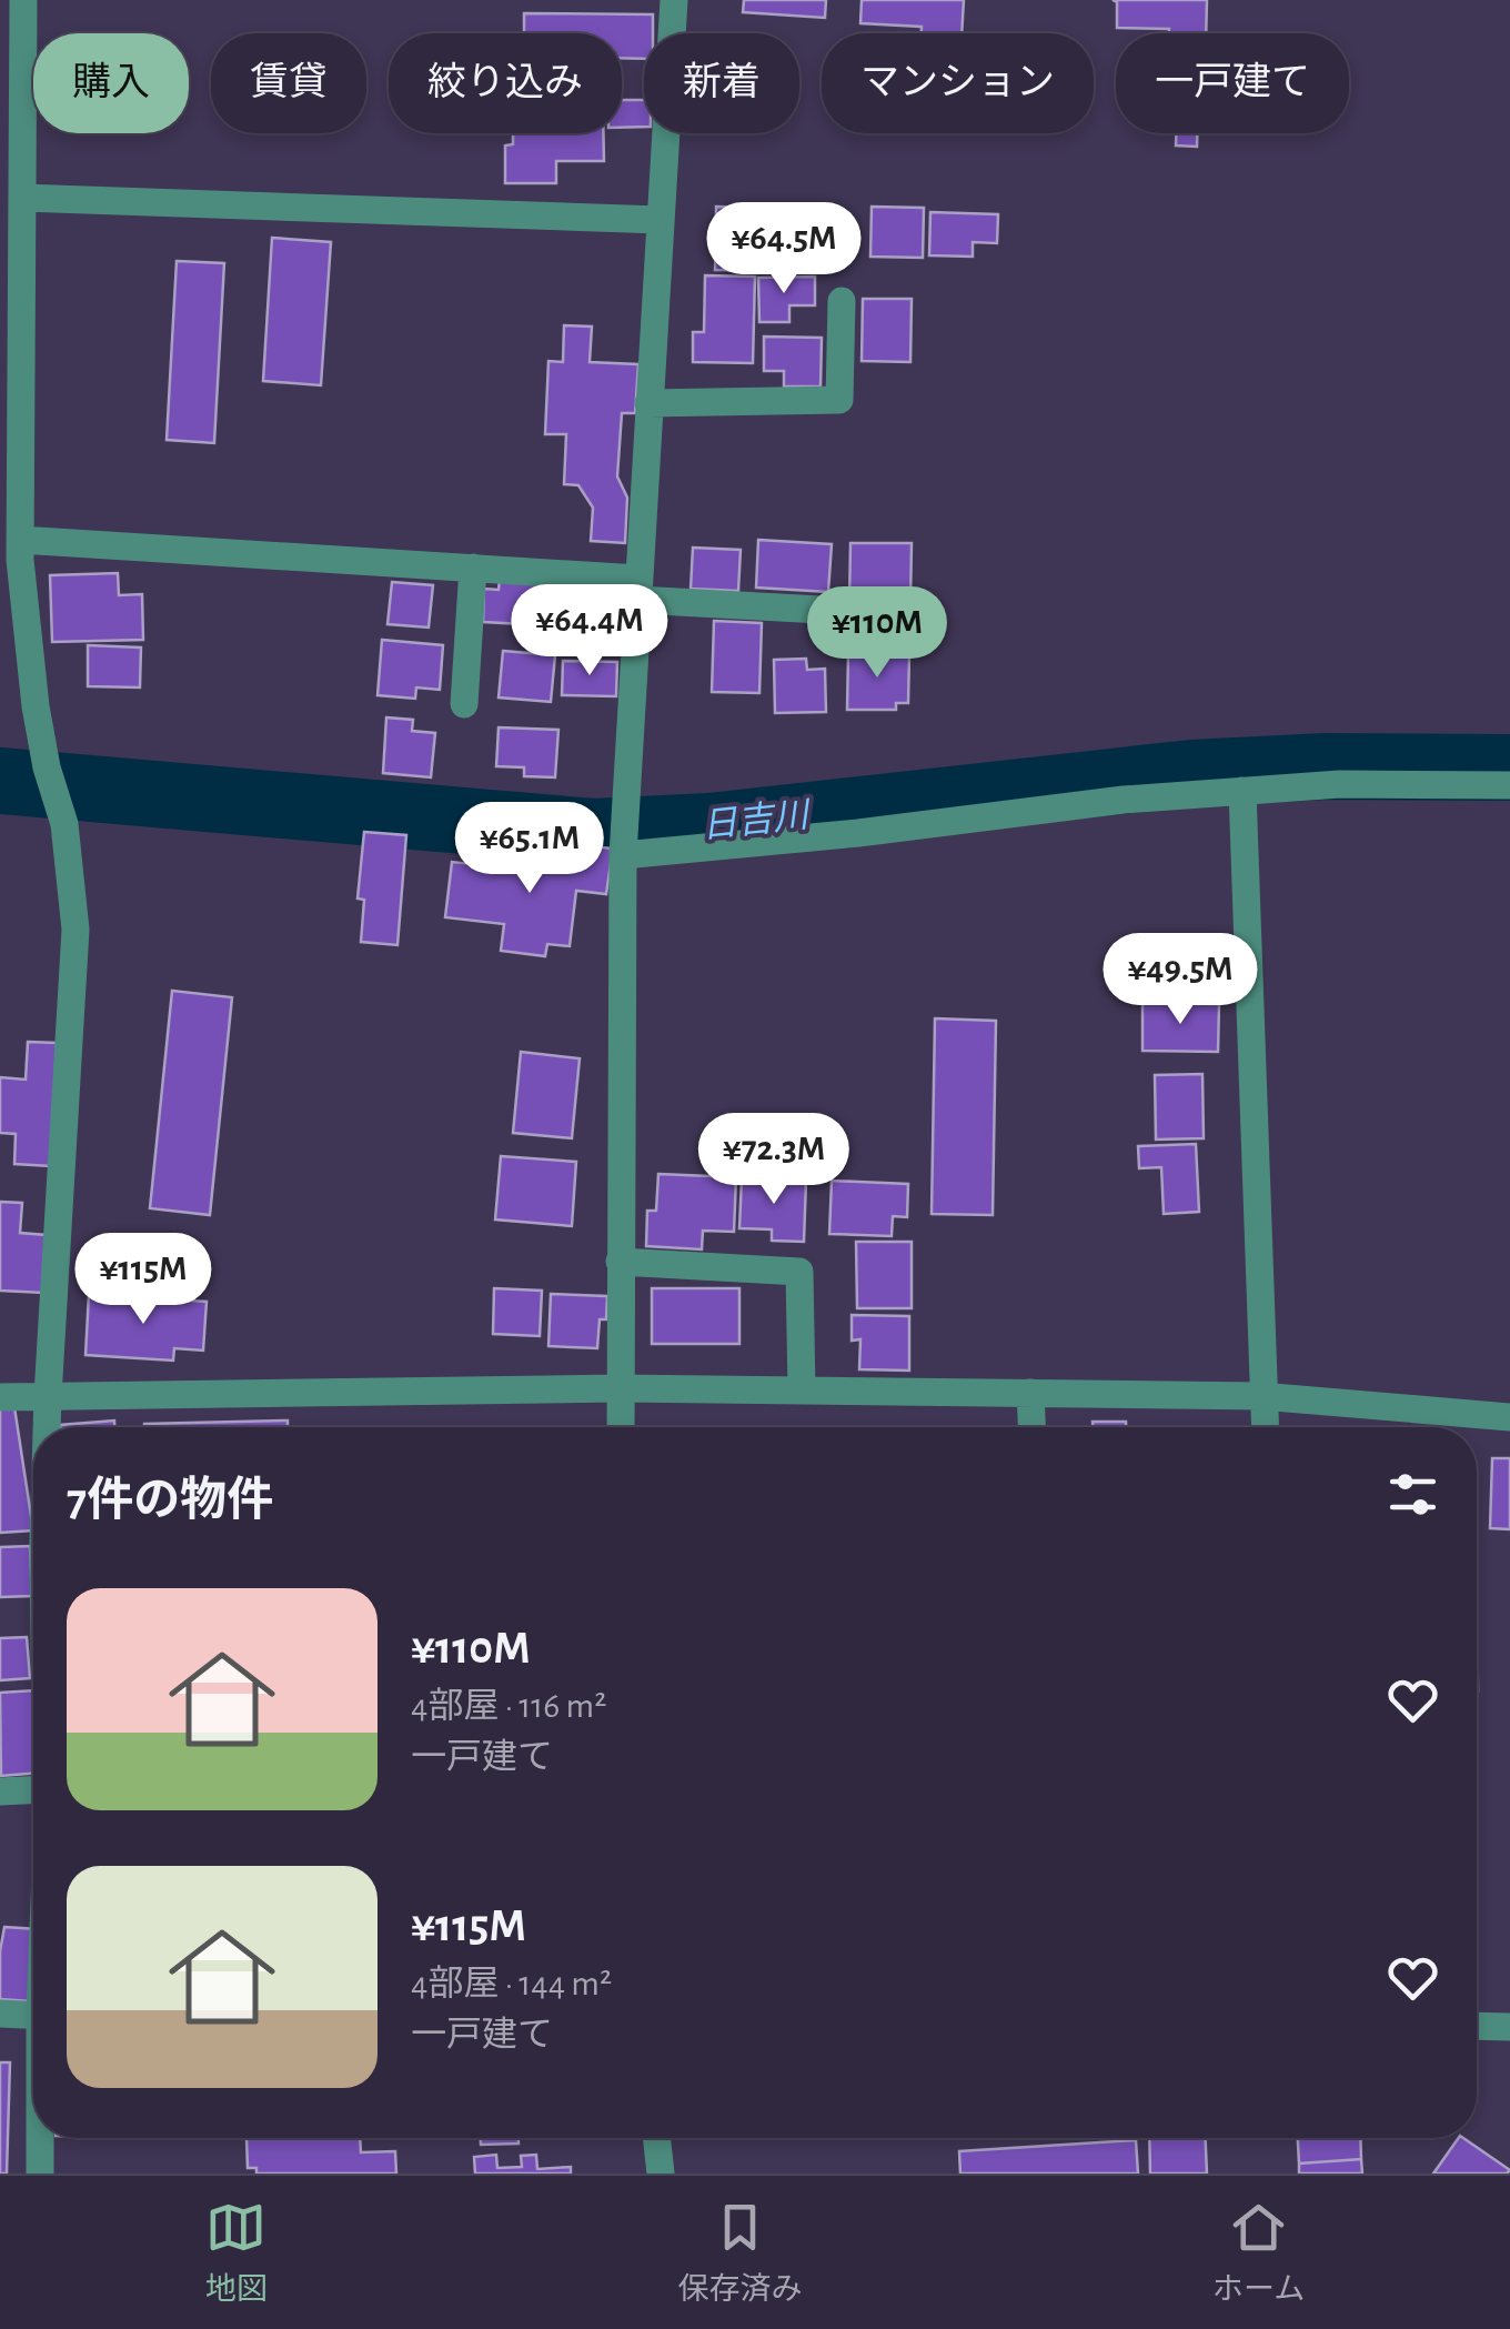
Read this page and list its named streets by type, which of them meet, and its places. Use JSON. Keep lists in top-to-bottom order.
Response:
{
  "water": ["日吉川"],
  "page": {
    "chip": [
      "購入",
      "賃貸",
      "絞り込み",
      "新着",
      "マンション",
      "一戸建て"
    ],
    "price": [
      "¥64.5M",
      "¥64.4M",
      "¥110M",
      "¥65.1M",
      "¥49.5M",
      "¥72.3M",
      "¥115M"
    ],
    "heading": "7件の物件",
    "list": [
      {
        "name": "¥110M",
        "note": "4部屋 · 116 m² · 一戸建て"
      },
      {
        "name": "¥115M",
        "note": "4部屋 · 144 m² · 一戸建て"
      }
    ],
    "tabs": ["地図", "保存済み", "ホーム"]
  }
}
